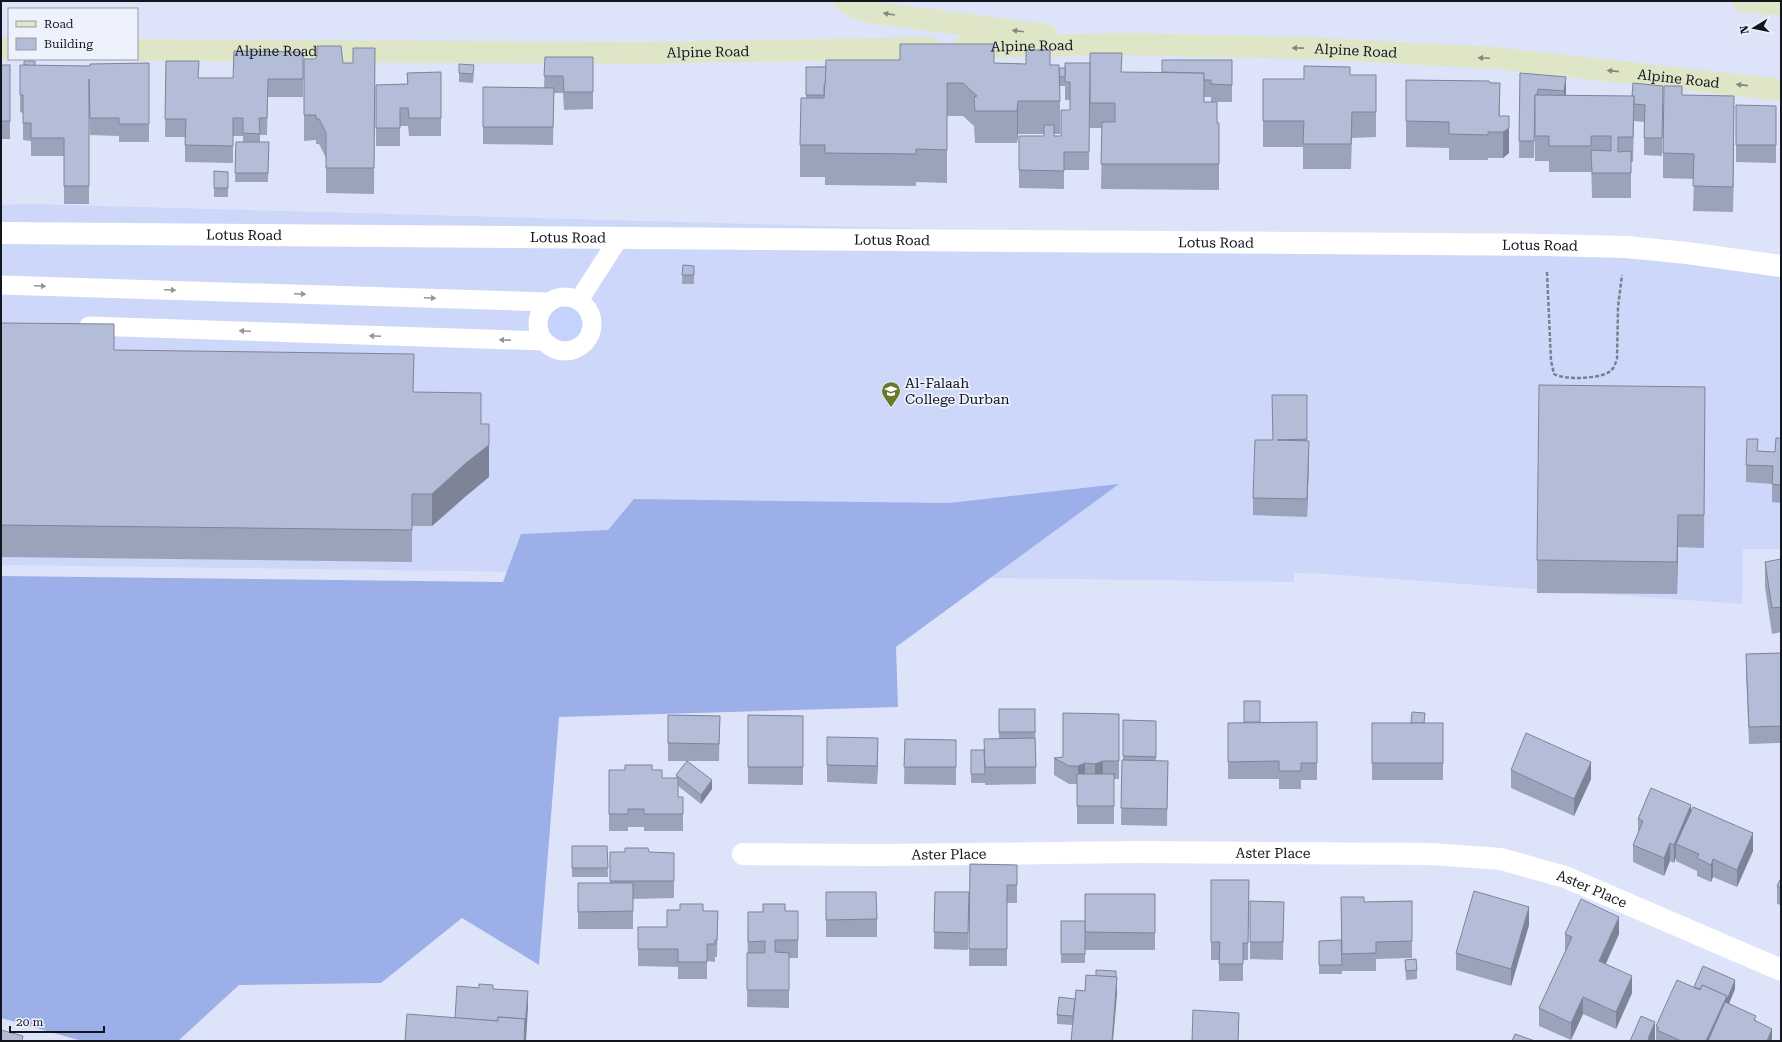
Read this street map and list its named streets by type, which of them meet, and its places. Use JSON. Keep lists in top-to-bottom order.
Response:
{
  "streets": {
    "main road": ["Alpine Road"],
    "street": ["Lotus Road", "Aster Place"]
  },
  "one_way": ["Alpine Road"],
  "places": {
    "school or university": ["Al-Falaah College Durban"]
  },
  "legend": ["Road", "Building"],
  "scale_bar": "20 m",
  "north": "left"
}
